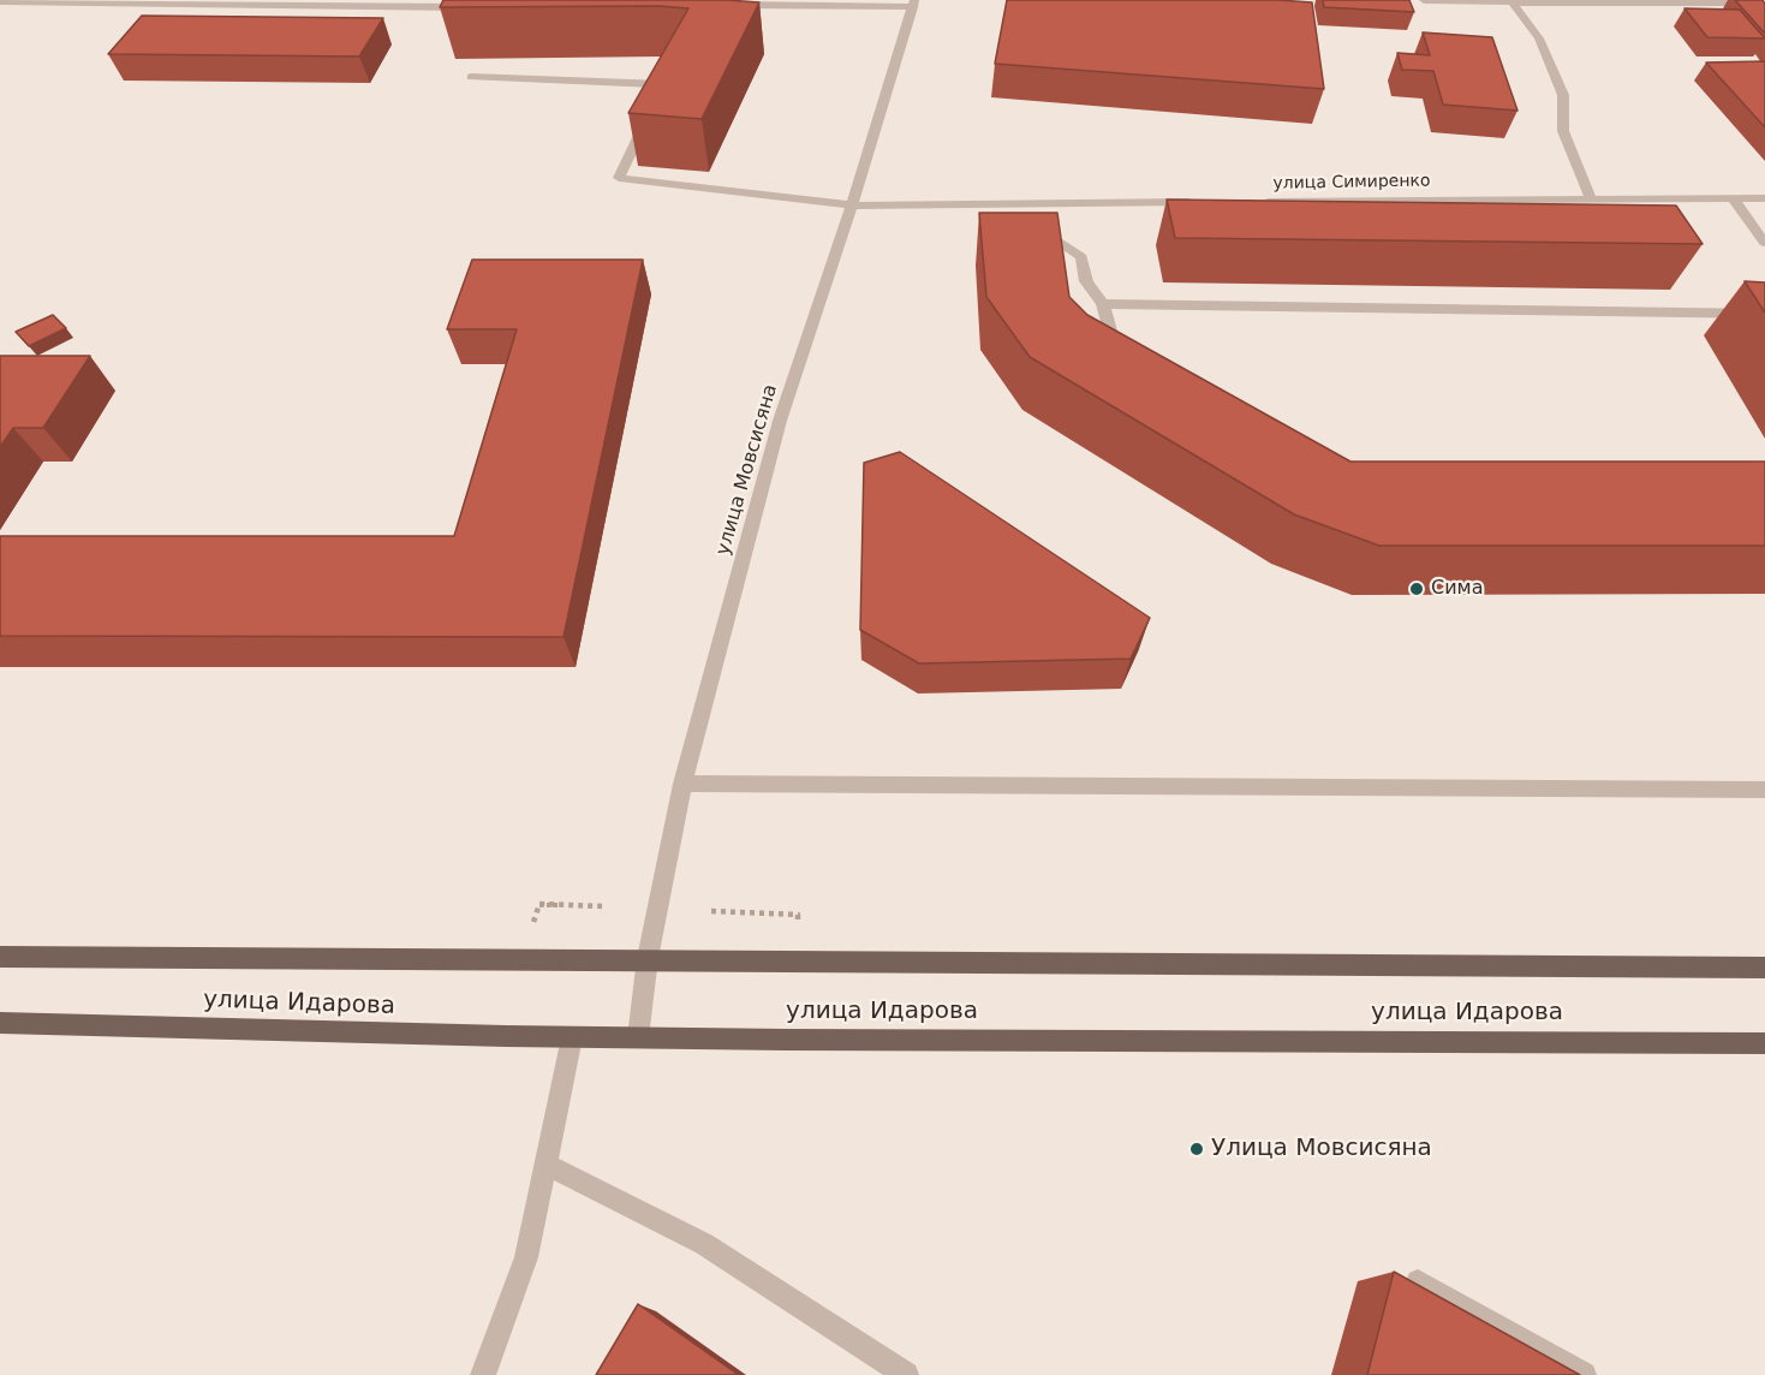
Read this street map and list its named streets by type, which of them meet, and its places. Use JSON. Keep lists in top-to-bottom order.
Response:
{
  "streets": {
    "main road": ["улица Идарова"],
    "street": ["улица Симиренко", "улица Мовсисяна"]
  },
  "crossings": [
    ["улица Мовсисяна", "улица Идарова"]
  ],
  "places": ["Сима", "Улица Мовсисяна"]
}
